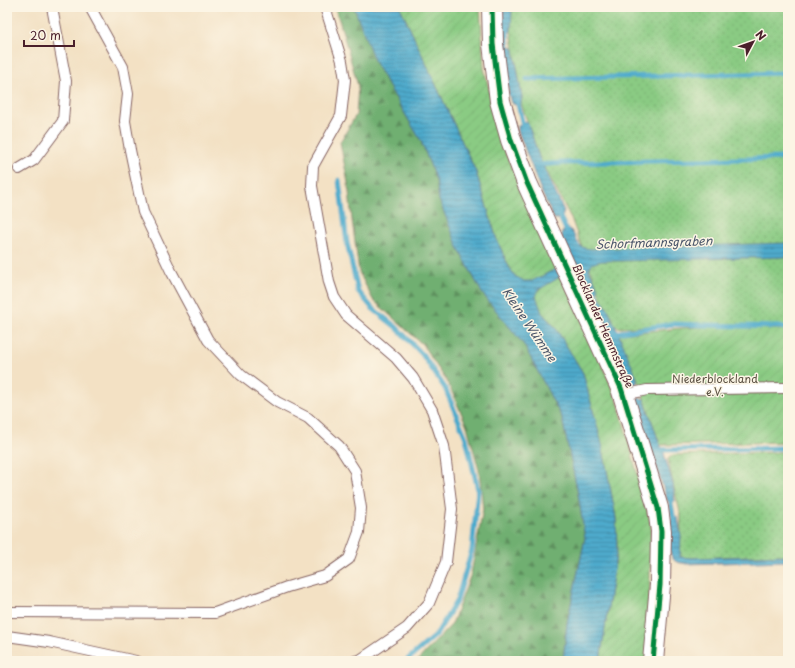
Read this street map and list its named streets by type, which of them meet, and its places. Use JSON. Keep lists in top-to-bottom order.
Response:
{
  "streets": {
    "street": ["Blocklander Hemmstraße"]
  },
  "water": ["Schorfmannsgraben", "Kleine Wümme"],
  "parks": ["Niederblockland e.V."],
  "scale_bar": "20 m",
  "north": "top right"
}
